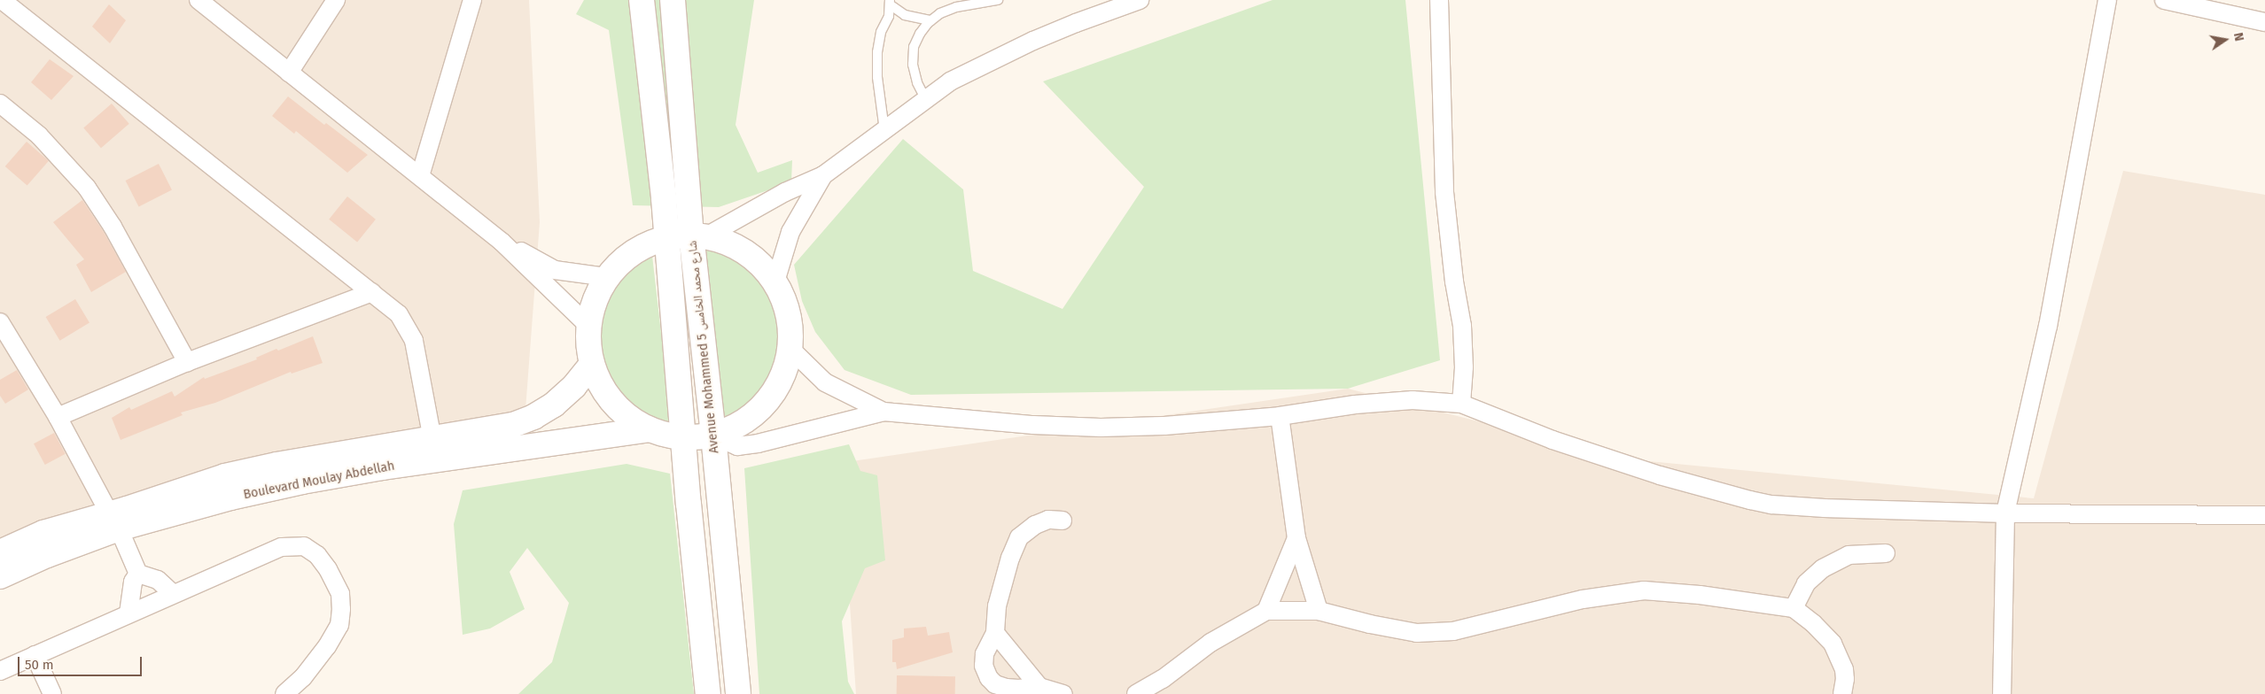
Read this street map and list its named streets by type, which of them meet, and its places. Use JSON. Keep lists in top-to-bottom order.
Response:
{
  "streets": {
    "main road": ["Avenue Mohammed 5 شارع محمد الخامس", "Boulevard Moulay Abdellah"]
  },
  "scale_bar": "50 m",
  "north": "right"
}
